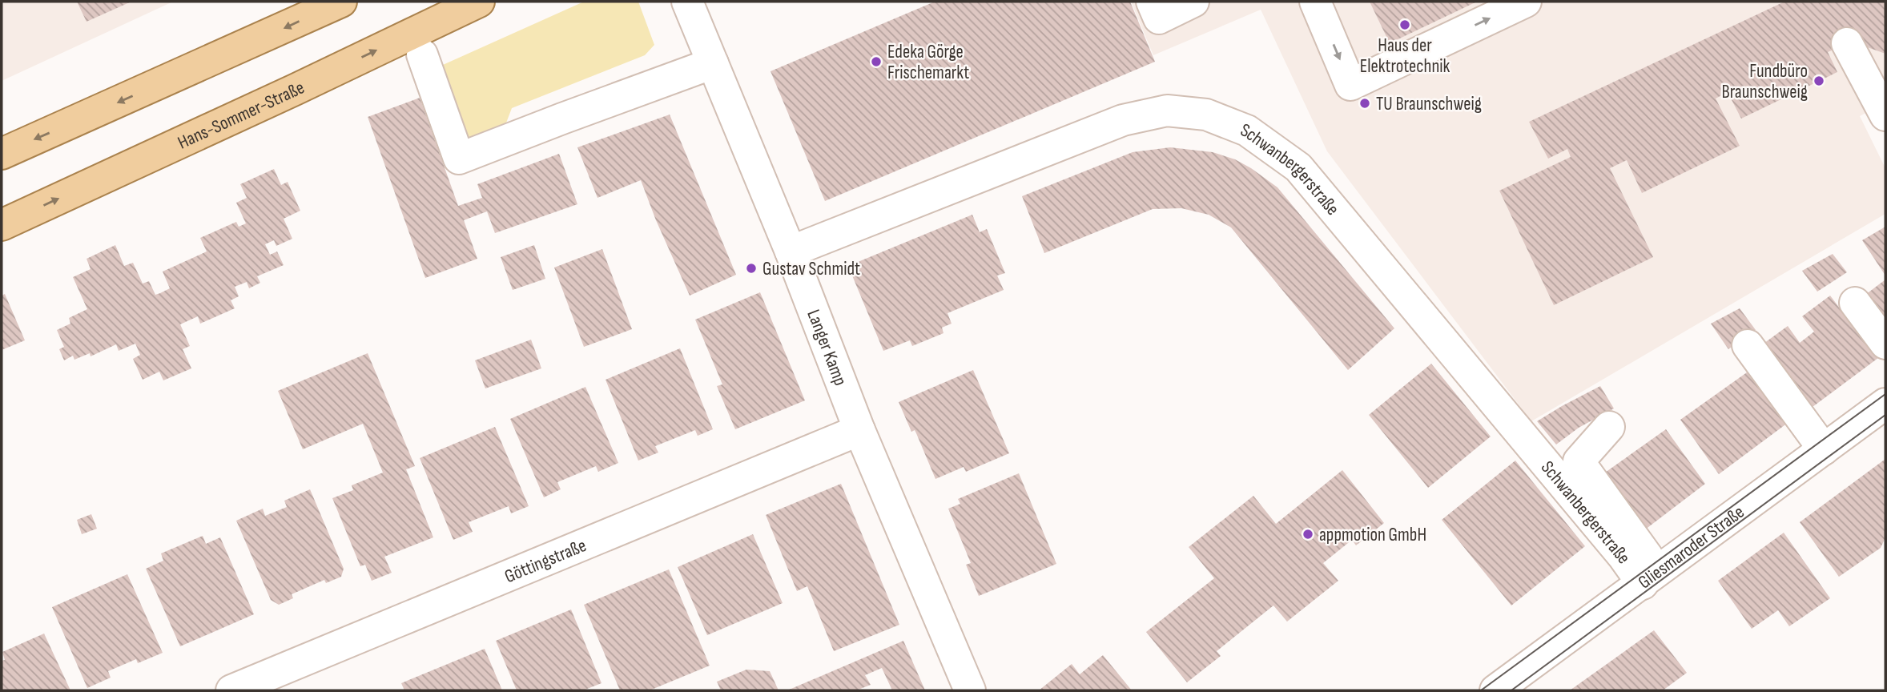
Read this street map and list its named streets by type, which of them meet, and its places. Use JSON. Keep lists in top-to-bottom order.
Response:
{
  "streets": {
    "main road": ["Hans-Sommer-Straße"],
    "street": [
      "Schwanbergerstraße",
      "Langer Kamp",
      "Gliesmaroder Straße",
      "Göttingstraße"
    ]
  },
  "crossings": [
    ["Schwanbergerstraße", "Langer Kamp"],
    ["Schwanbergerstraße", "Gliesmaroder Straße"],
    ["Langer Kamp", "Göttingstraße"]
  ],
  "places": [
    "Haus der Elektrotechnik",
    "Edeka Görge Frischemarkt",
    "Fundbüro Braunschweig",
    "TU Braunschweig",
    "Gustav Schmidt",
    "appmotion GmbH"
  ]
}
